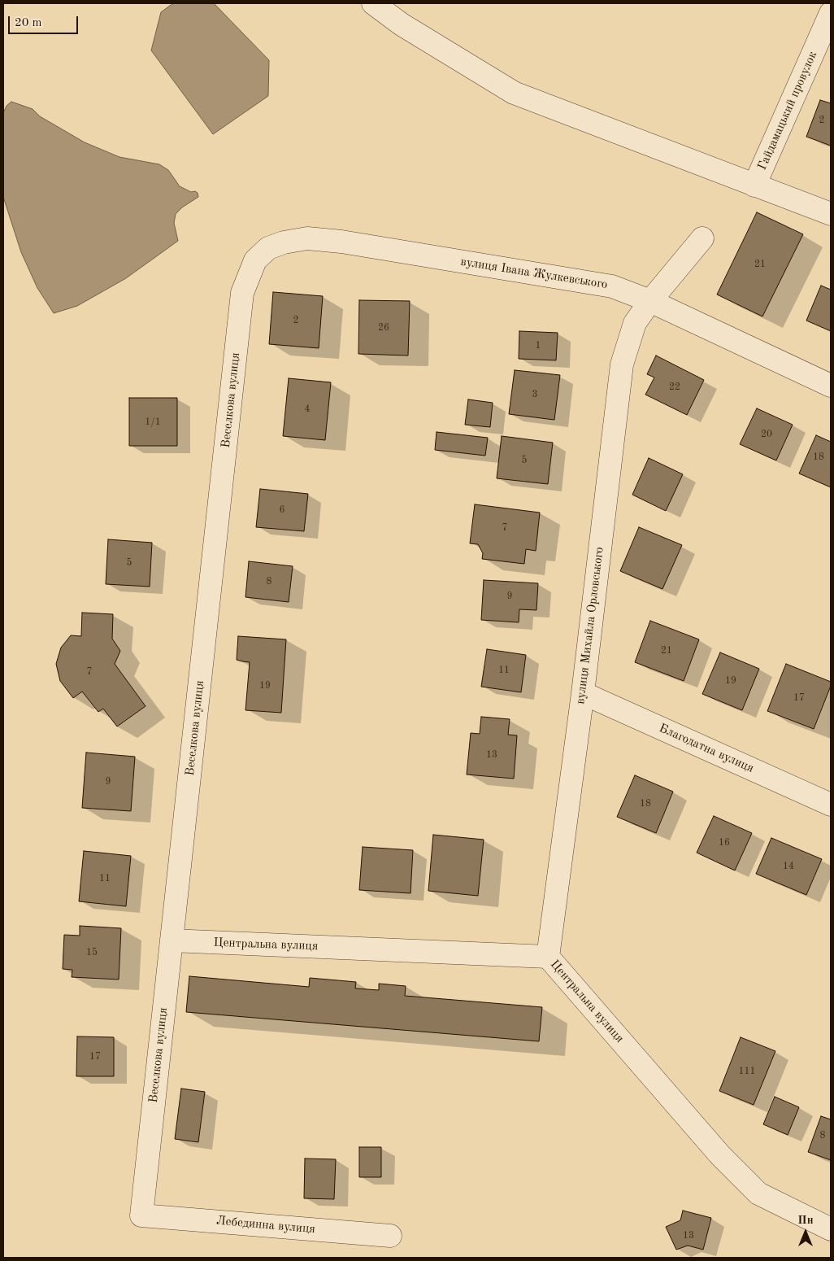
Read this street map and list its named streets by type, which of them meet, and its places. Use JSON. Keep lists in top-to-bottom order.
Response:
{
  "streets": {
    "street": [
      "Гайдамацький провулок",
      "вулиця Івана Жулкевського",
      "Веселкова вулиця",
      "вулиця Михайла Орловського",
      "Благодатна вулиця",
      "Центральна вулиця",
      "Лебединна вулиця"
    ]
  },
  "crossings": [
    ["вулиця Івана Жулкевського", "Веселкова вулиця"],
    ["вулиця Івана Жулкевського", "вулиця Михайла Орловського"],
    ["Веселкова вулиця", "Центральна вулиця"],
    ["Веселкова вулиця", "Лебединна вулиця"],
    ["вулиця Михайла Орловського", "Благодатна вулиця"],
    ["вулиця Михайла Орловського", "Центральна вулиця"]
  ],
  "house_numbers": [
    "2",
    "21",
    "2",
    "26",
    "1",
    "22",
    "3",
    "4",
    "1/1",
    "20",
    "18",
    "5",
    "6",
    "7",
    "5",
    "8",
    "9",
    "21",
    "11",
    "7",
    "19",
    "19",
    "17",
    "13",
    "9",
    "18",
    "16",
    "14",
    "11",
    "15",
    "17",
    "111",
    "8",
    "13"
  ],
  "scale_bar": "20 m",
  "north": "top"
}
